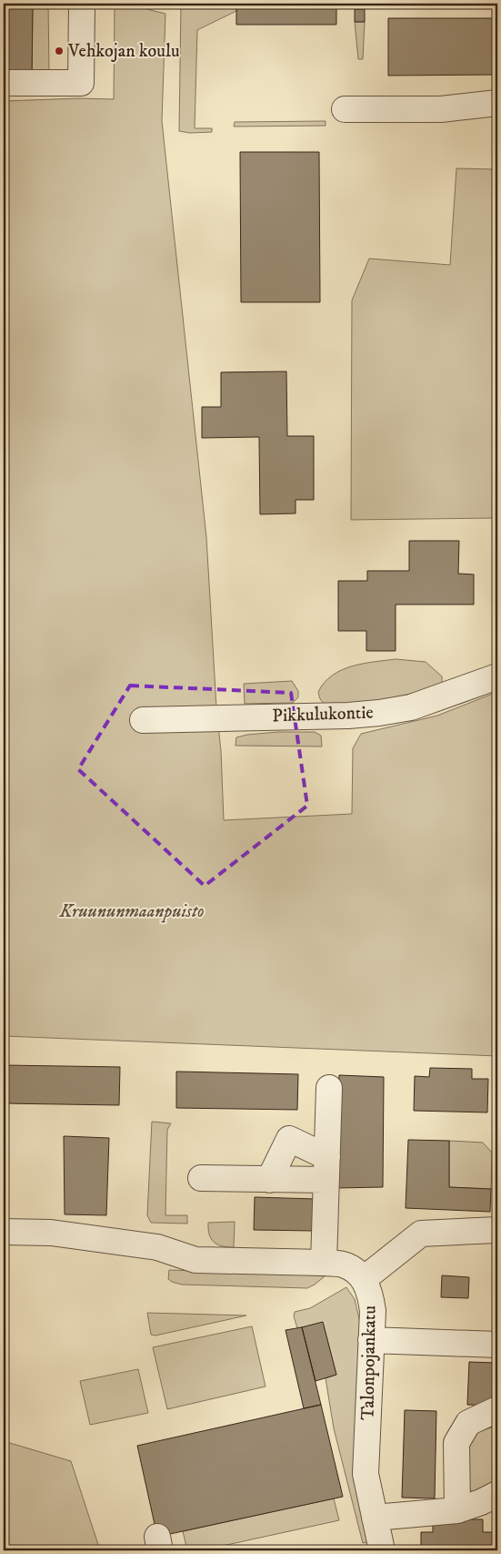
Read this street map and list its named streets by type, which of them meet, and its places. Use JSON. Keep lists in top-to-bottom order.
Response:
{
  "streets": {
    "street": ["Pikkulukontie", "Talonpojankatu"]
  },
  "parks": ["Kruununmaanpuisto"],
  "places": ["Vehkojan koulu"]
}
